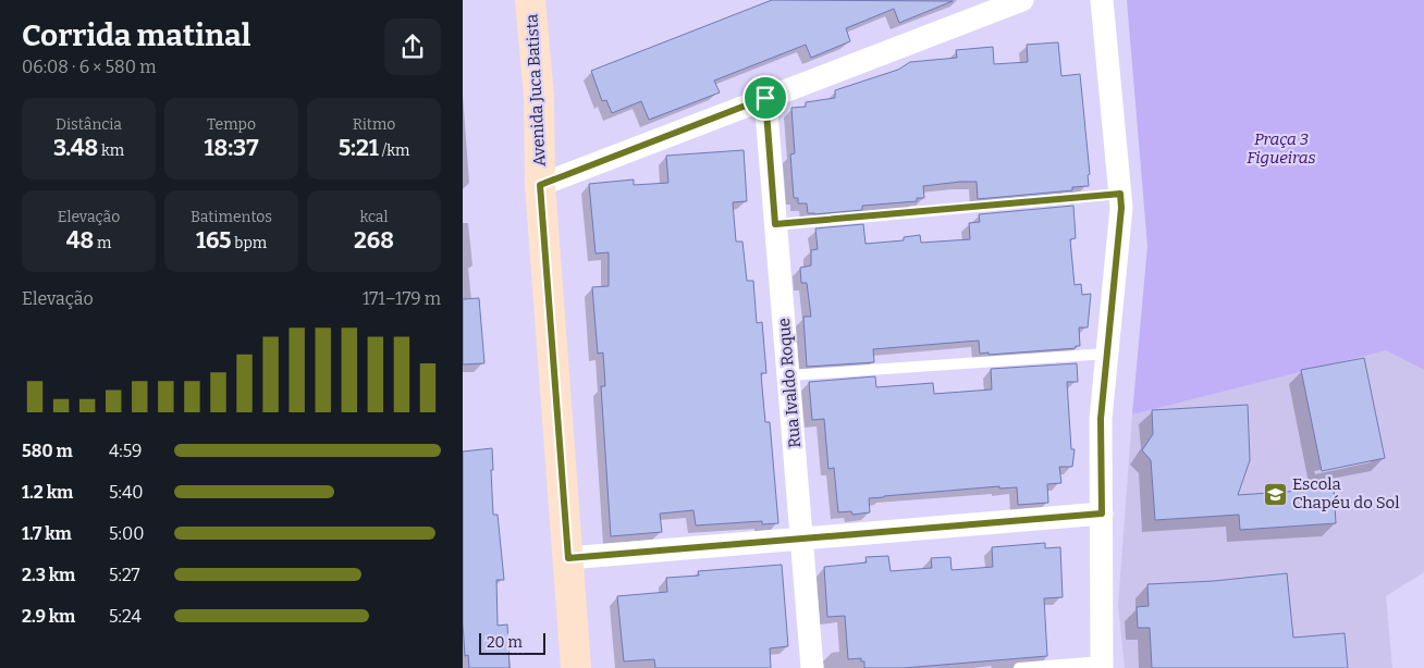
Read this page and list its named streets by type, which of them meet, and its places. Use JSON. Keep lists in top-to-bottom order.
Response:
{
  "streets": {
    "main road": ["Avenida Juca Batista"],
    "street": ["Rua Ivaldo Roque"]
  },
  "parks": ["Praça 3 Figueiras"],
  "places": {
    "school or university": ["Escola Chapéu do Sol"]
  },
  "scale_bar": "20 m",
  "page": {
    "heading": ["Corrida matinal", "06:08 · 6 × 580 m"],
    "stats": [
      ["Distância", "3.48 km"],
      ["Tempo", "18:37"],
      ["Ritmo", "5:21 /km"],
      ["Elevação", "48 m"],
      ["Batimentos", "165 bpm"],
      ["kcal", "268"]
    ],
    "chart": ["Elevação", "171–179 m"],
    "list": [
      {
        "name": "580 m",
        "note": "4:59"
      },
      {
        "name": "1.2 km",
        "note": "5:40"
      },
      {
        "name": "1.7 km",
        "note": "5:00"
      },
      {
        "name": "2.3 km",
        "note": "5:27"
      },
      {
        "name": "2.9 km",
        "note": "5:24"
      }
    ],
    "scale": "20 m"
  }
}
